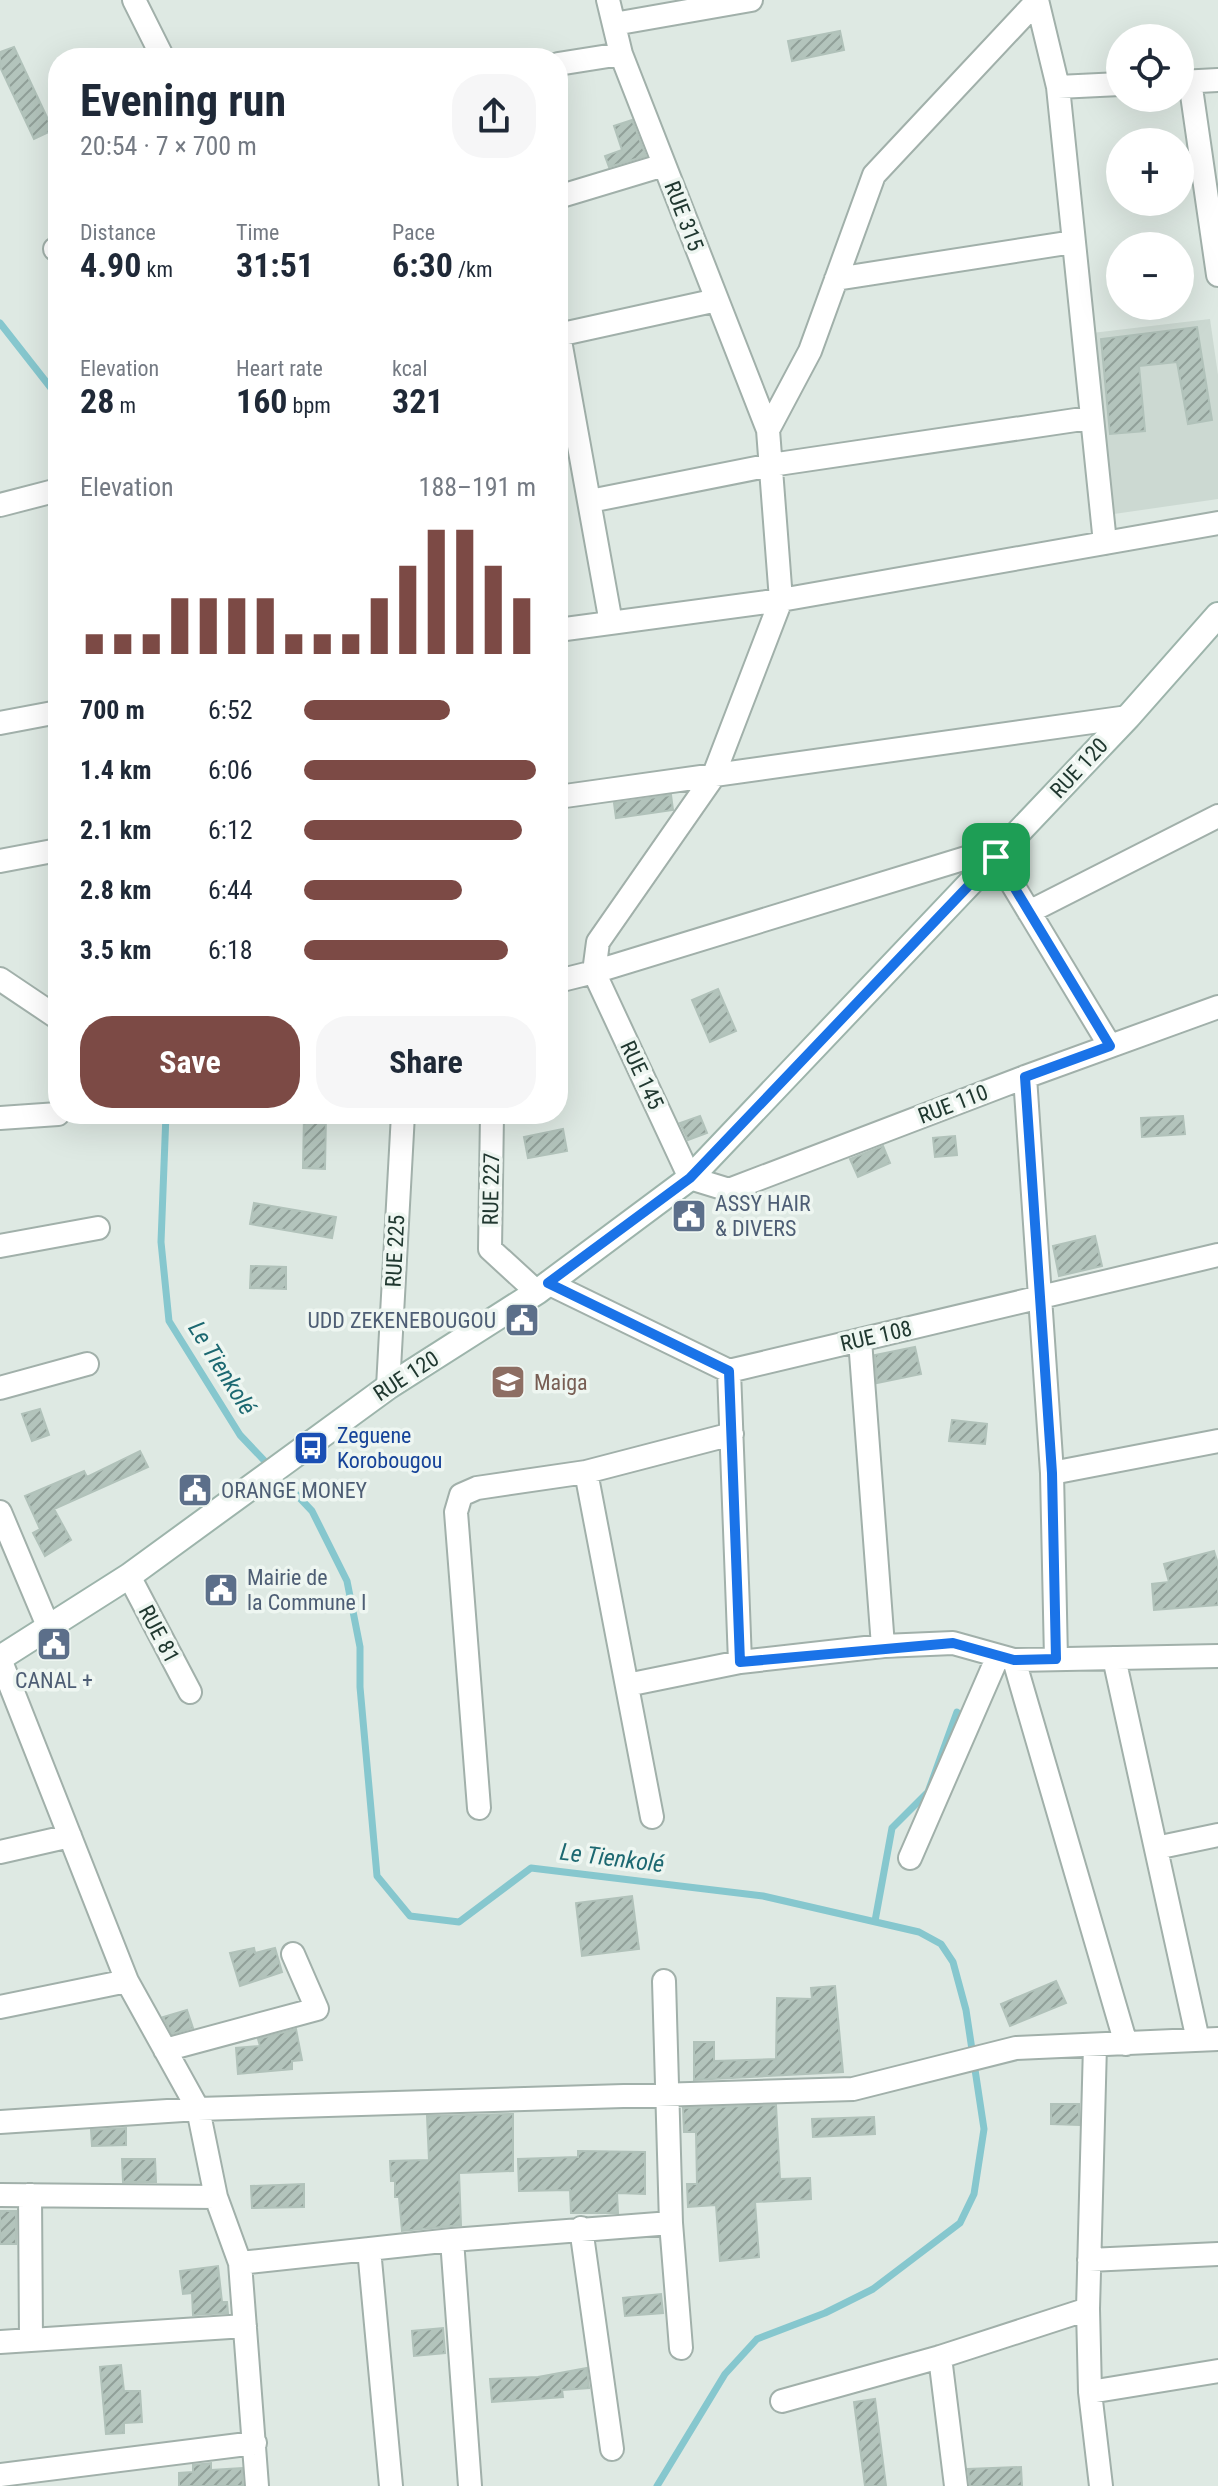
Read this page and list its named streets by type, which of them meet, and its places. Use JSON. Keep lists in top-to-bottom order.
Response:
{
  "streets": {
    "main road": ["RUE 120"],
    "street": [
      "RUE 315",
      "RUE 145",
      "RUE 110",
      "RUE 227",
      "RUE 225",
      "RUE 108",
      "RUE 81"
    ]
  },
  "crossings": [
    ["RUE 120", "RUE 145"],
    ["RUE 120", "RUE 110"],
    ["RUE 120", "RUE 227"],
    ["RUE 120", "RUE 225"],
    ["RUE 120", "RUE 81"],
    ["RUE 145", "RUE 110"]
  ],
  "water": ["Le Tienkolé"],
  "places": {
    "public building": [
      "ASSY HAIR & DIVERS",
      "UDD ZEKENEBOUGOU",
      "ORANGE MONEY",
      "Mairie de la Commune I",
      "CANAL +"
    ],
    "school or university": ["Maiga"],
    "bus stop": ["Zeguene Korobougou"]
  },
  "page": {
    "map_buttons": ["+", "−"],
    "heading": ["Evening run", "20:54 · 7 × 700 m"],
    "stats": [
      ["Distance", "4.90 km"],
      ["Time", "31:51"],
      ["Pace", "6:30 /km"],
      ["Elevation", "28 m"],
      ["Heart rate", "160 bpm"],
      ["kcal", "321"]
    ],
    "chart": ["Elevation", "188–191 m"],
    "list": [
      {
        "name": "700 m",
        "note": "6:52"
      },
      {
        "name": "1.4 km",
        "note": "6:06"
      },
      {
        "name": "2.1 km",
        "note": "6:12"
      },
      {
        "name": "2.8 km",
        "note": "6:44"
      },
      {
        "name": "3.5 km",
        "note": "6:18"
      }
    ],
    "buttons": ["Save", "Share"]
  }
}
